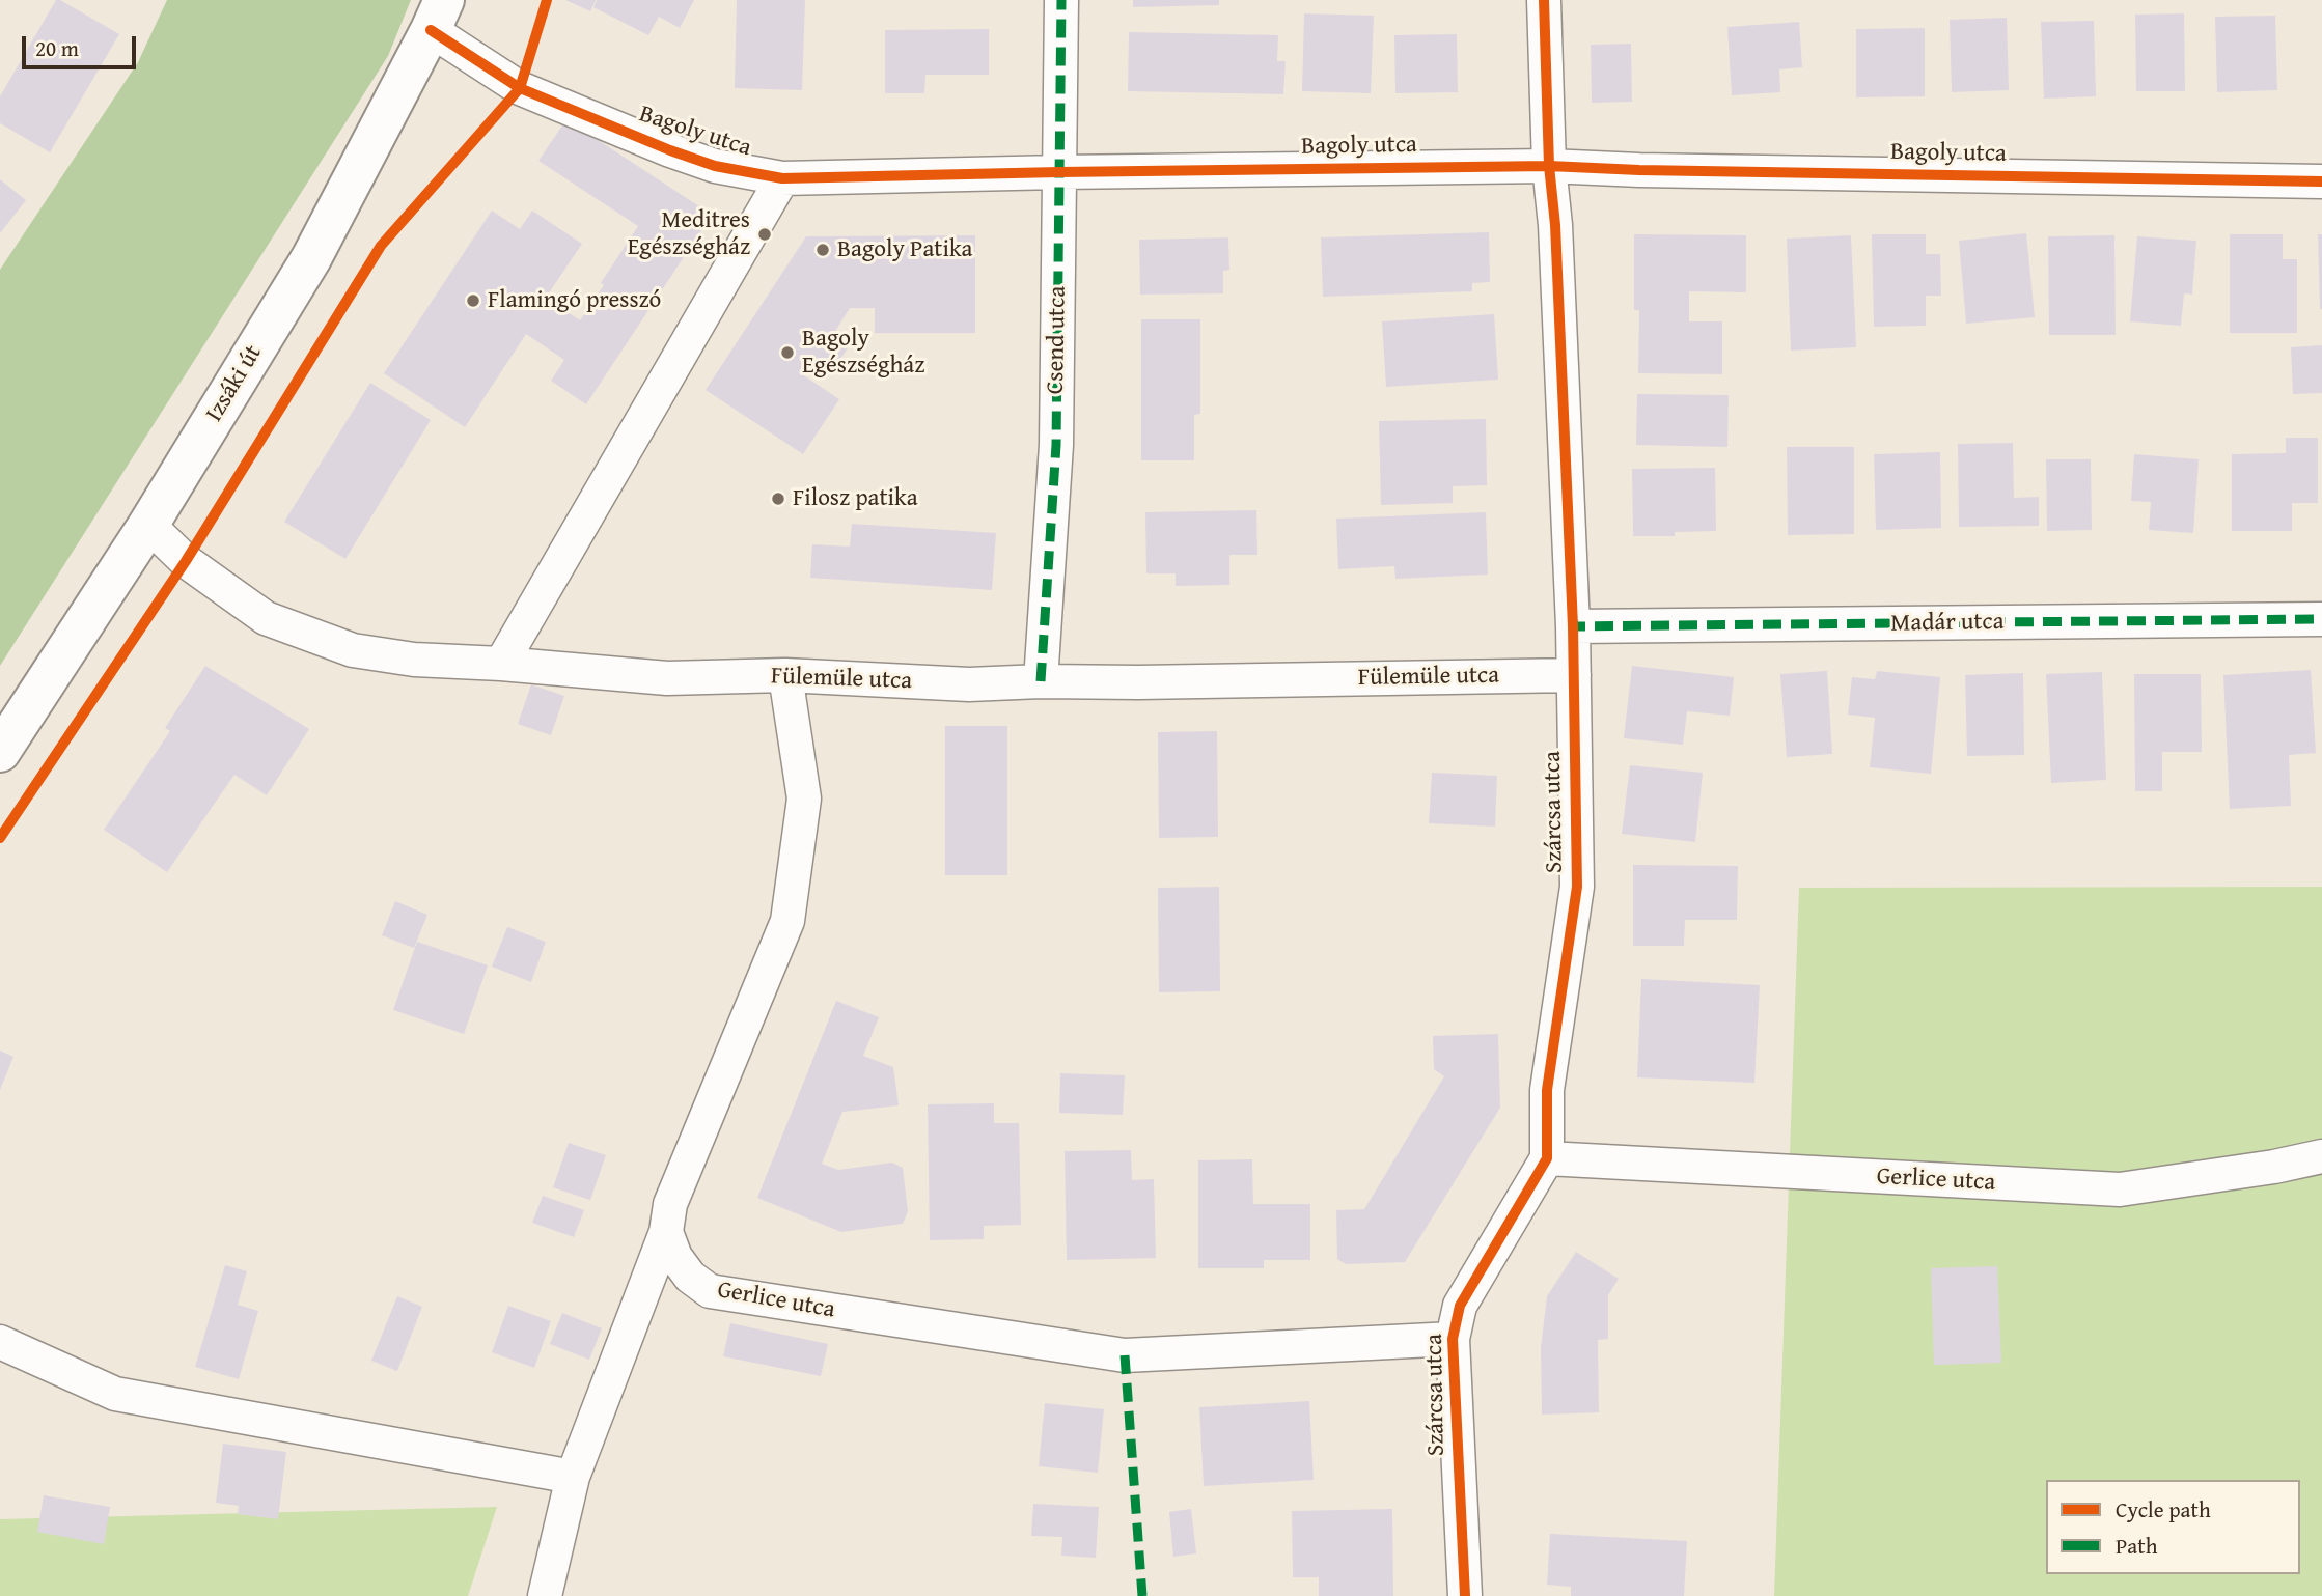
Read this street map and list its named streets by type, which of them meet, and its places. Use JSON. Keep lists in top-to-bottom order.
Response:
{
  "streets": {
    "main road": ["Izsáki út"],
    "street": [
      "Bagoly utca",
      "Csend utca",
      "Madár utca",
      "Fülemüle utca",
      "Szárcsa utca",
      "Gerlice utca"
    ]
  },
  "crossings": [
    ["Bagoly utca", "Csend utca"],
    ["Bagoly utca", "Izsáki út"],
    ["Bagoly utca", "Szárcsa utca"],
    ["Csend utca", "Fülemüle utca"],
    ["Izsáki út", "Fülemüle utca"],
    ["Madár utca", "Szárcsa utca"],
    ["Fülemüle utca", "Szárcsa utca"],
    ["Szárcsa utca", "Gerlice utca"]
  ],
  "places": [
    "Meditres Egészségház",
    "Bagoly Patika",
    "Flamingó presszó",
    "Bagoly Egészségház",
    "Filosz patika"
  ],
  "legend": ["Cycle path", "Path"],
  "scale_bar": "20 m"
}
